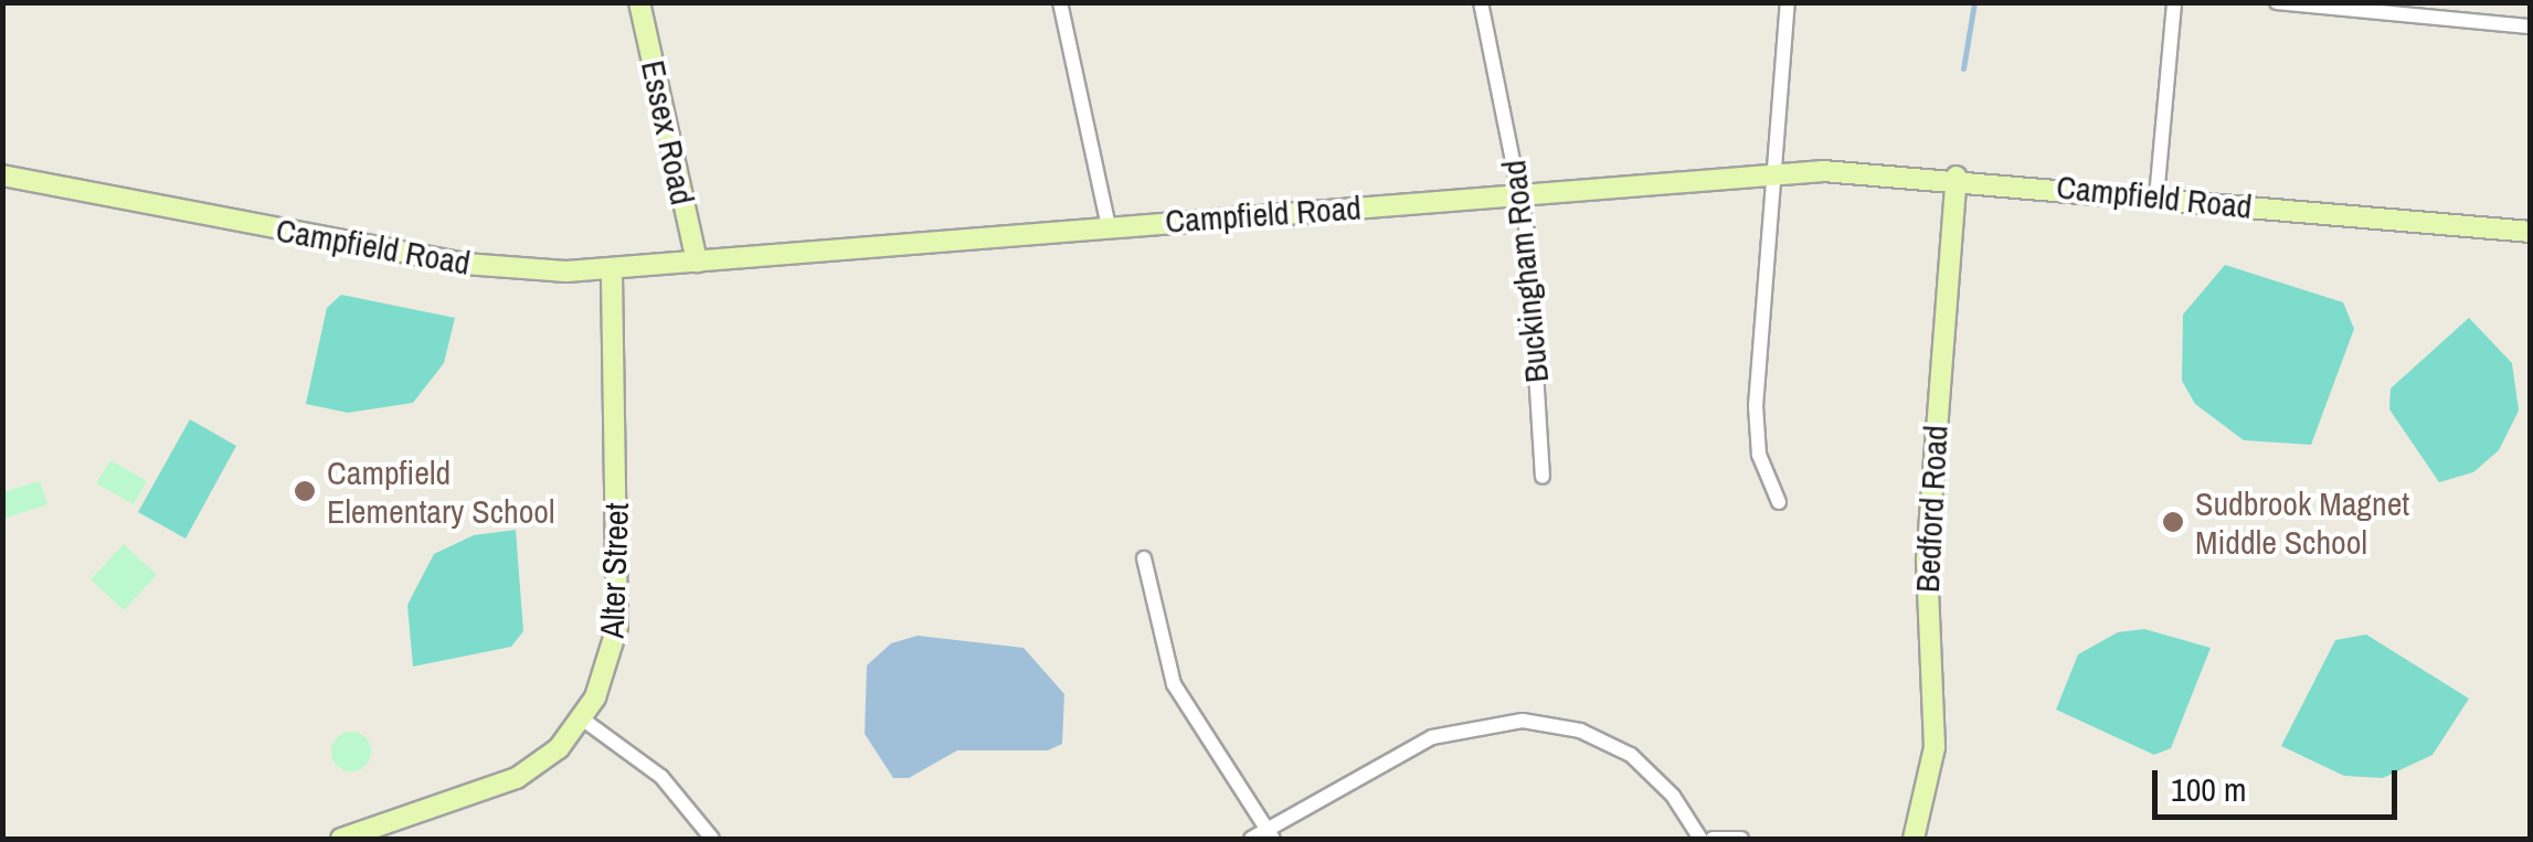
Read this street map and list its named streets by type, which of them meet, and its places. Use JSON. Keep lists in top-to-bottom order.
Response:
{
  "streets": {
    "street": [
      "Essex Road",
      "Campfield Road",
      "Buckingham Road",
      "Bedford Road",
      "Alter Street"
    ]
  },
  "crossings": [
    ["Essex Road", "Campfield Road"],
    ["Campfield Road", "Buckingham Road"],
    ["Campfield Road", "Bedford Road"],
    ["Campfield Road", "Alter Street"]
  ],
  "places": ["Campfield Elementary School", "Sudbrook Magnet Middle School"],
  "scale_bar": "100 m"
}
